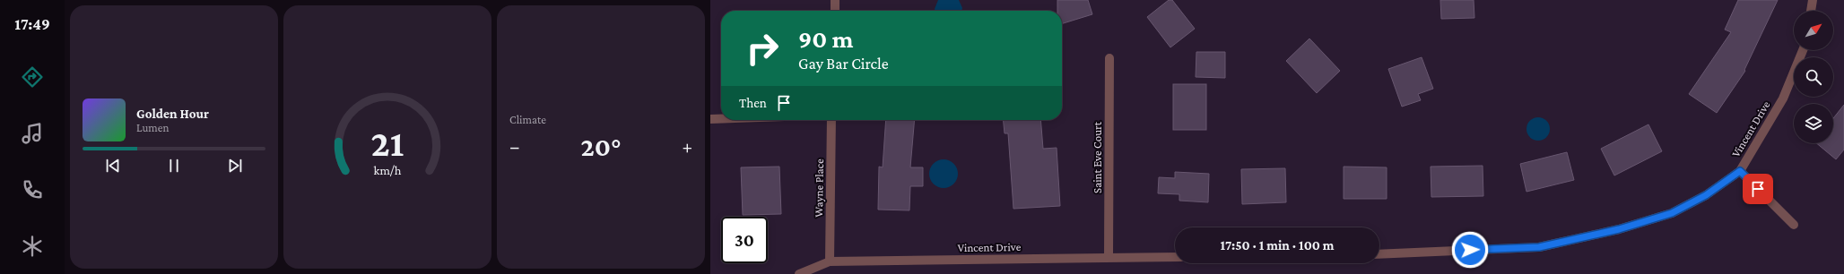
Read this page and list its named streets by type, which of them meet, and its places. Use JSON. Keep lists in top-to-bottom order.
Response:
{
  "streets": {
    "street": ["Vincent Drive", "Saint Eve Court", "Wayne Place"]
  },
  "crossings": [
    ["Vincent Drive", "Saint Eve Court"],
    ["Vincent Drive", "Wayne Place"]
  ],
  "north": "top right",
  "page": {
    "tabs": "17:49",
    "tile": "Climate",
    "turn": ["90 m", "Gay Bar Circle"],
    "then": "Then",
    "song": ["Golden Hour", "Lumen"],
    "heat": ["−", "20°", "+"],
    "limit": "30",
    "trip": "17:50 · 1 min · 100 m",
    "gauge": ["21", "km/h"]
  }
}
